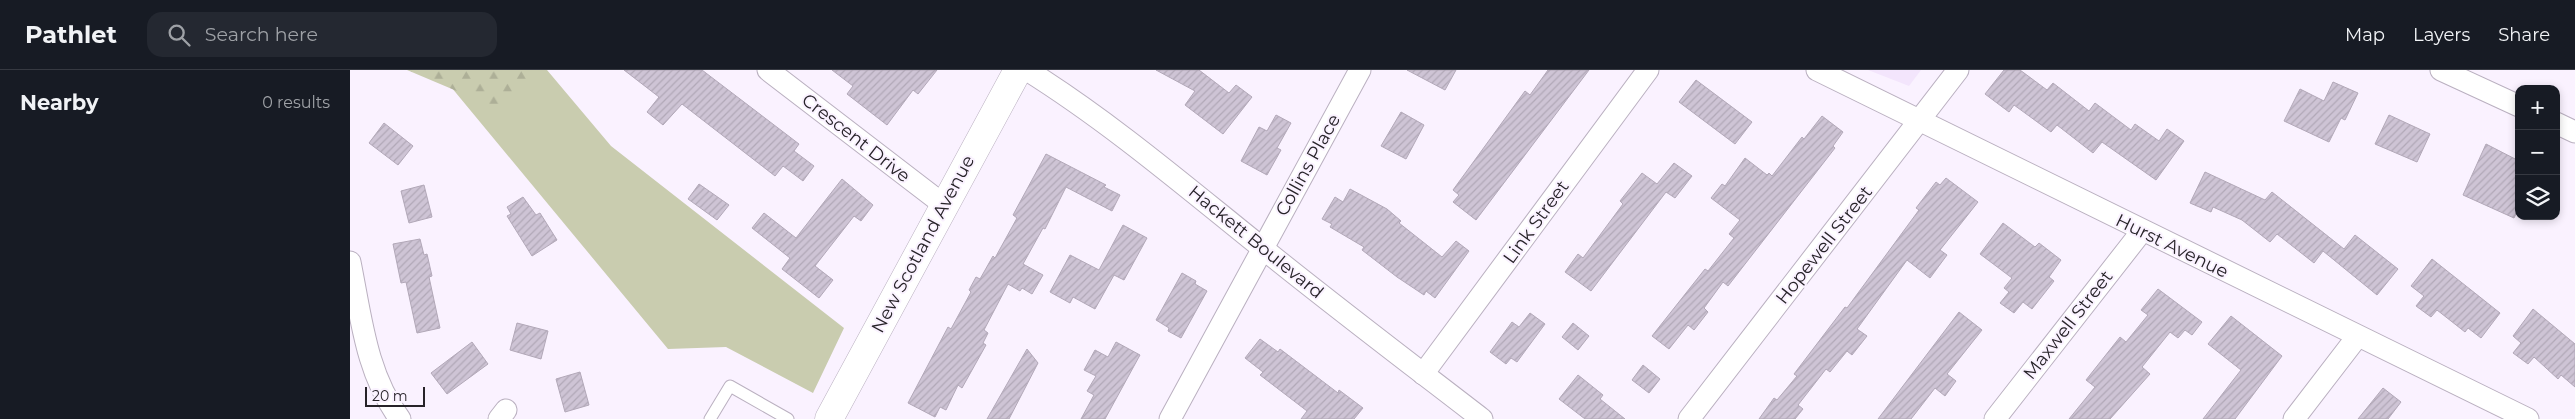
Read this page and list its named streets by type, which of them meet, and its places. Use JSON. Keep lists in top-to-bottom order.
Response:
{
  "streets": {
    "street": [
      "Crescent Drive",
      "Collins Place",
      "Link Street",
      "Hackett Boulevard",
      "New Scotland Avenue",
      "Hopewell Street",
      "Hurst Avenue",
      "Maxwell Street"
    ]
  },
  "crossings": [
    ["Crescent Drive", "New Scotland Avenue"],
    ["Collins Place", "Hackett Boulevard"],
    ["Link Street", "Hackett Boulevard"],
    ["Hopewell Street", "Hurst Avenue"],
    ["Hurst Avenue", "Maxwell Street"]
  ],
  "scale_bar": "20 m",
  "page": {
    "header": "Pathlet",
    "search": "Search here",
    "nav": ["Map", "Layers", "Share"],
    "heading": ["Nearby", "0 results"],
    "map_buttons": ["+", "−"],
    "scale": "20 m"
  }
}
